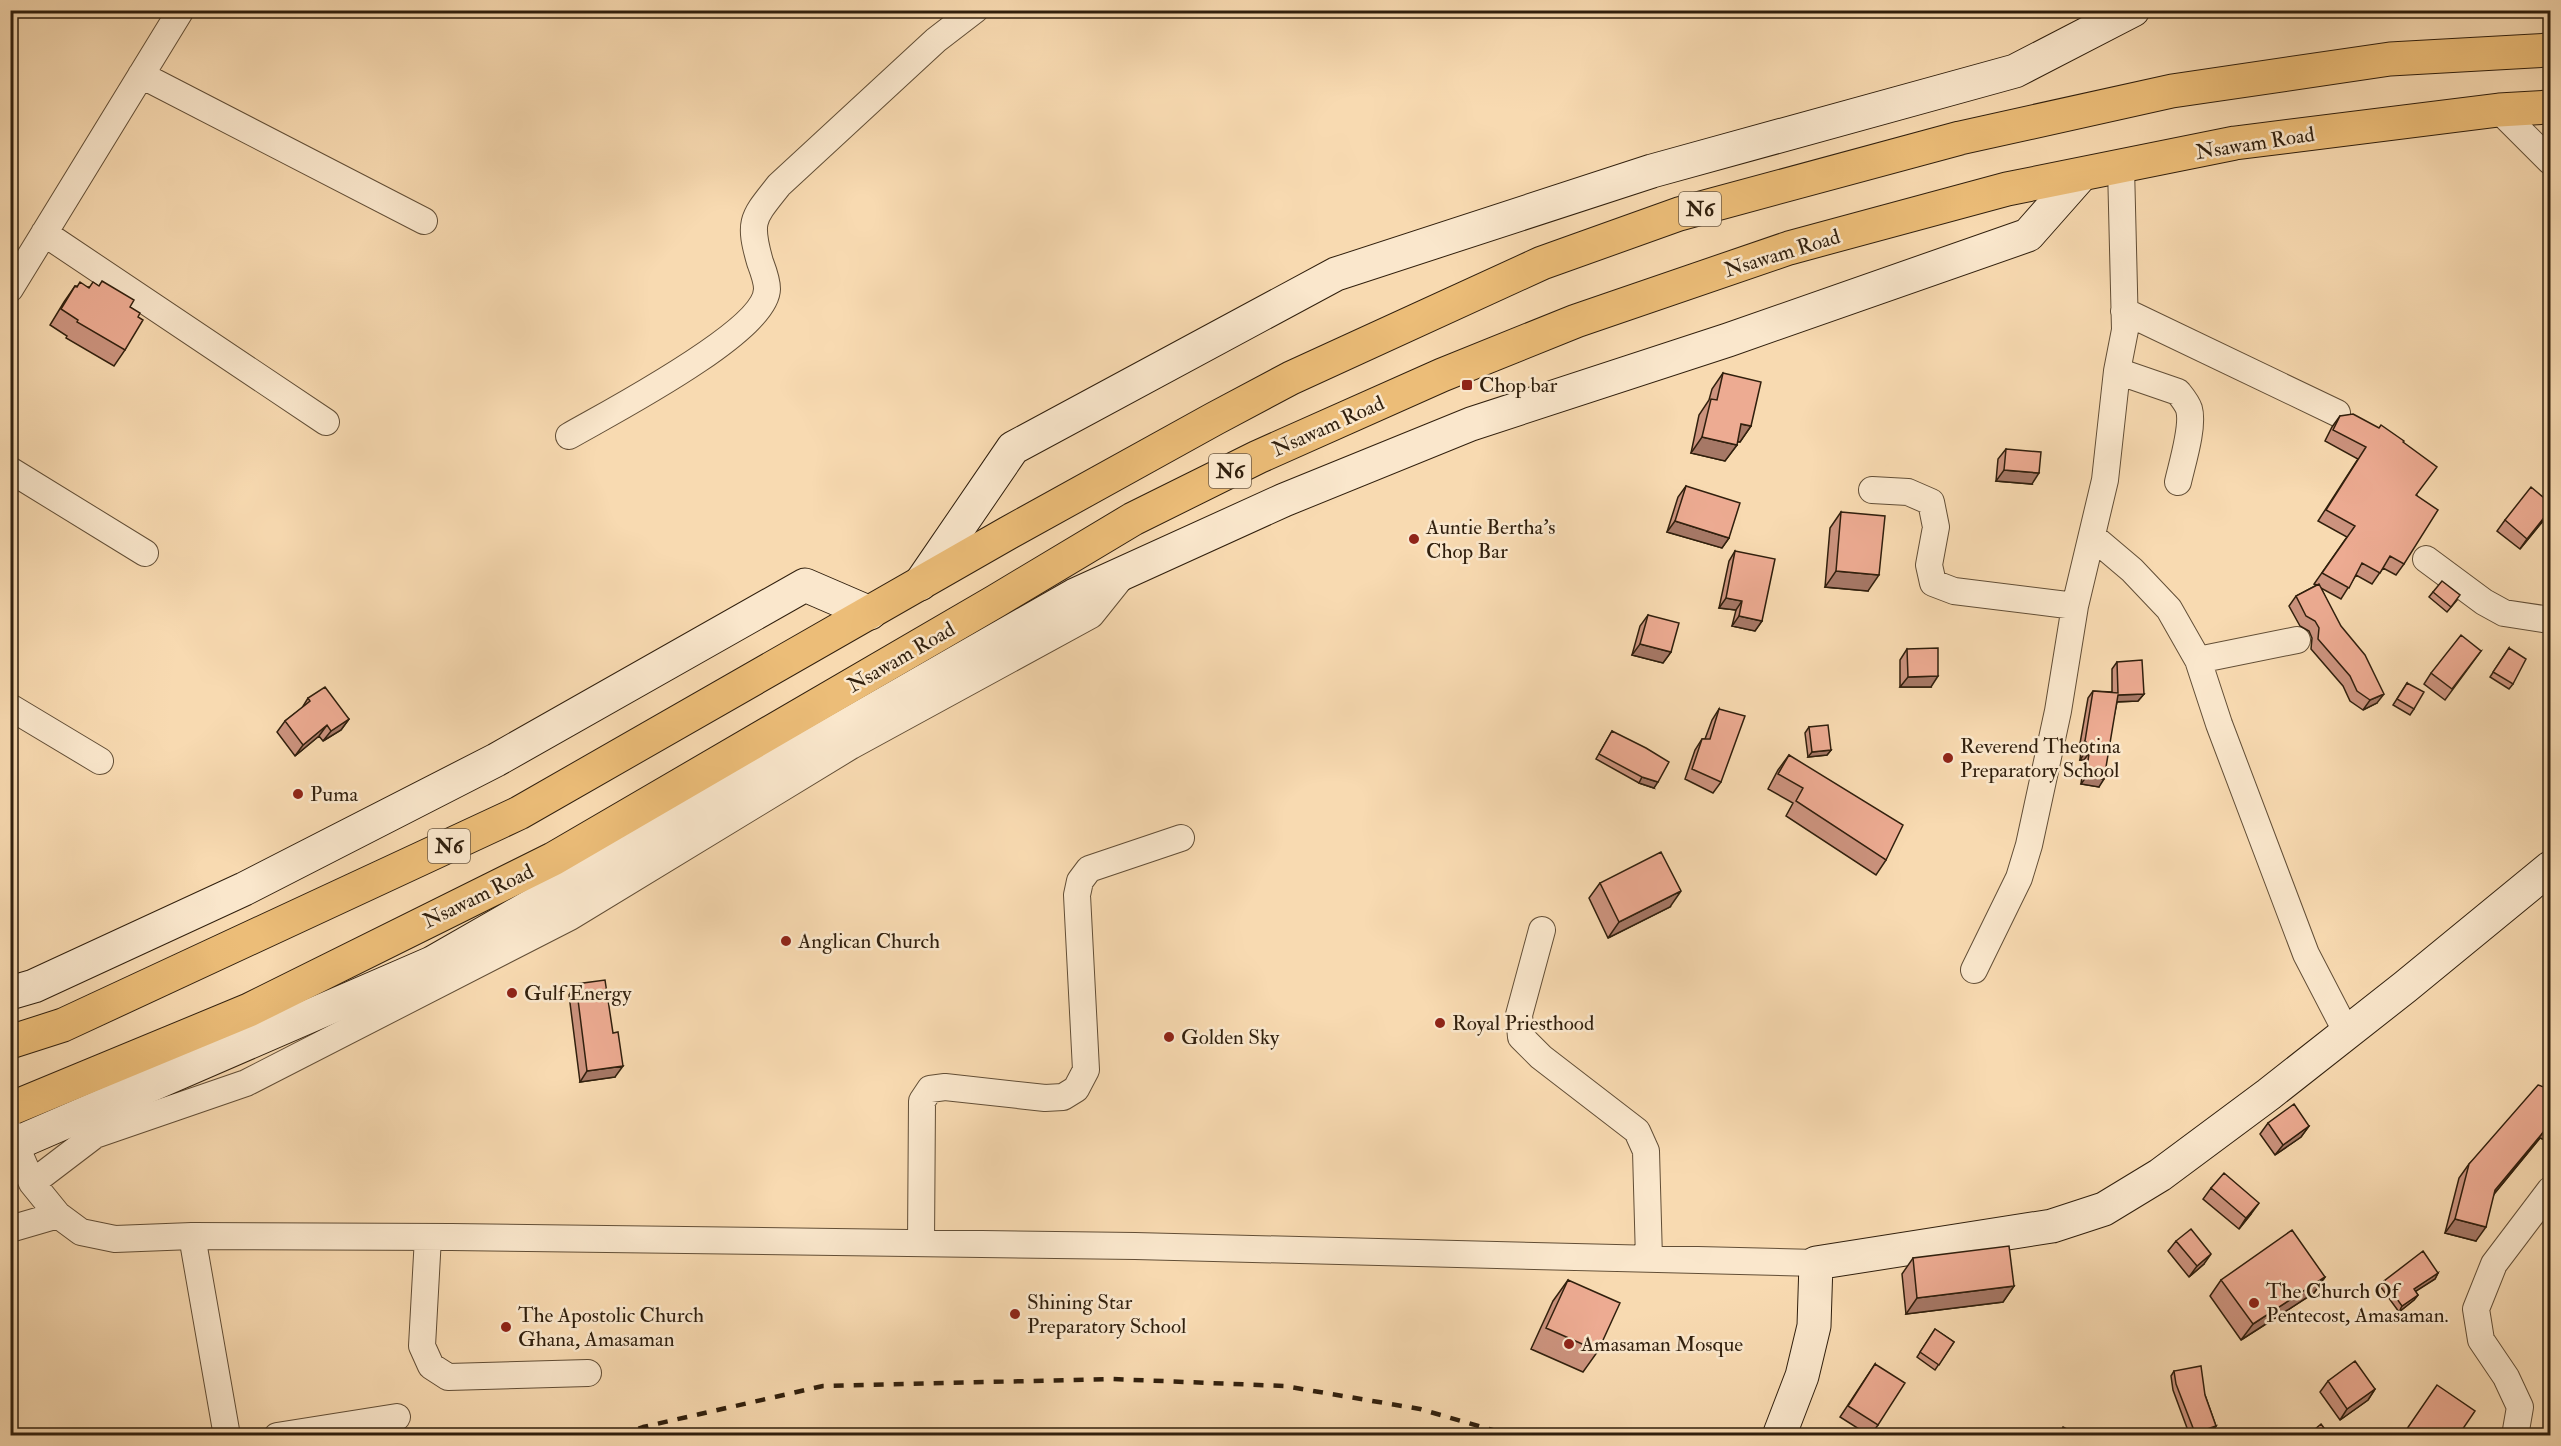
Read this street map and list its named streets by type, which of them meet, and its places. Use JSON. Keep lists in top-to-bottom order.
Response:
{
  "streets": {
    "highway": ["Nsawam Road", "N6"]
  },
  "places": {
    "transit": ["Chop bar"],
    "other": [
      "Auntie Bertha's Chop Bar",
      "Reverend Theotina Preparatory School",
      "Puma",
      "Anglican Church",
      "Gulf Energy",
      "Royal Priesthood",
      "Golden Sky",
      "The Church Of Pentecost, Amasaman.",
      "Shining Star Preparatory School",
      "The Apostolic Church Ghana, Amasaman",
      "Amasaman Mosque"
    ]
  }
}
